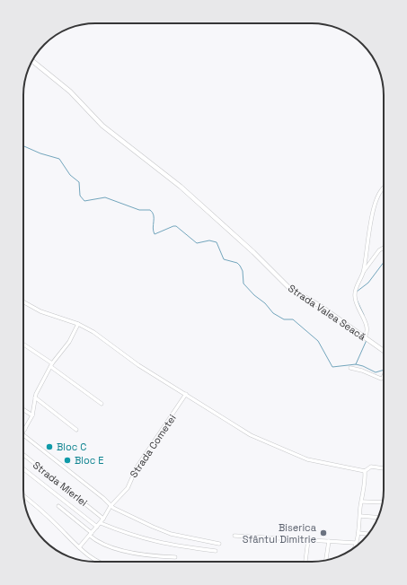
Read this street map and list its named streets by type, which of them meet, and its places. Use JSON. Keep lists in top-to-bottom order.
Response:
{
  "streets": {
    "main road": ["Strada Valea Seacă"],
    "street": ["Strada Cometei", "Strada Mierlei"]
  },
  "crossings": [
    ["Strada Cometei", "Strada Mierlei"]
  ],
  "places": ["Bloc C", "Bloc E", "Biserica Sfântul Dimitrie"]
}
